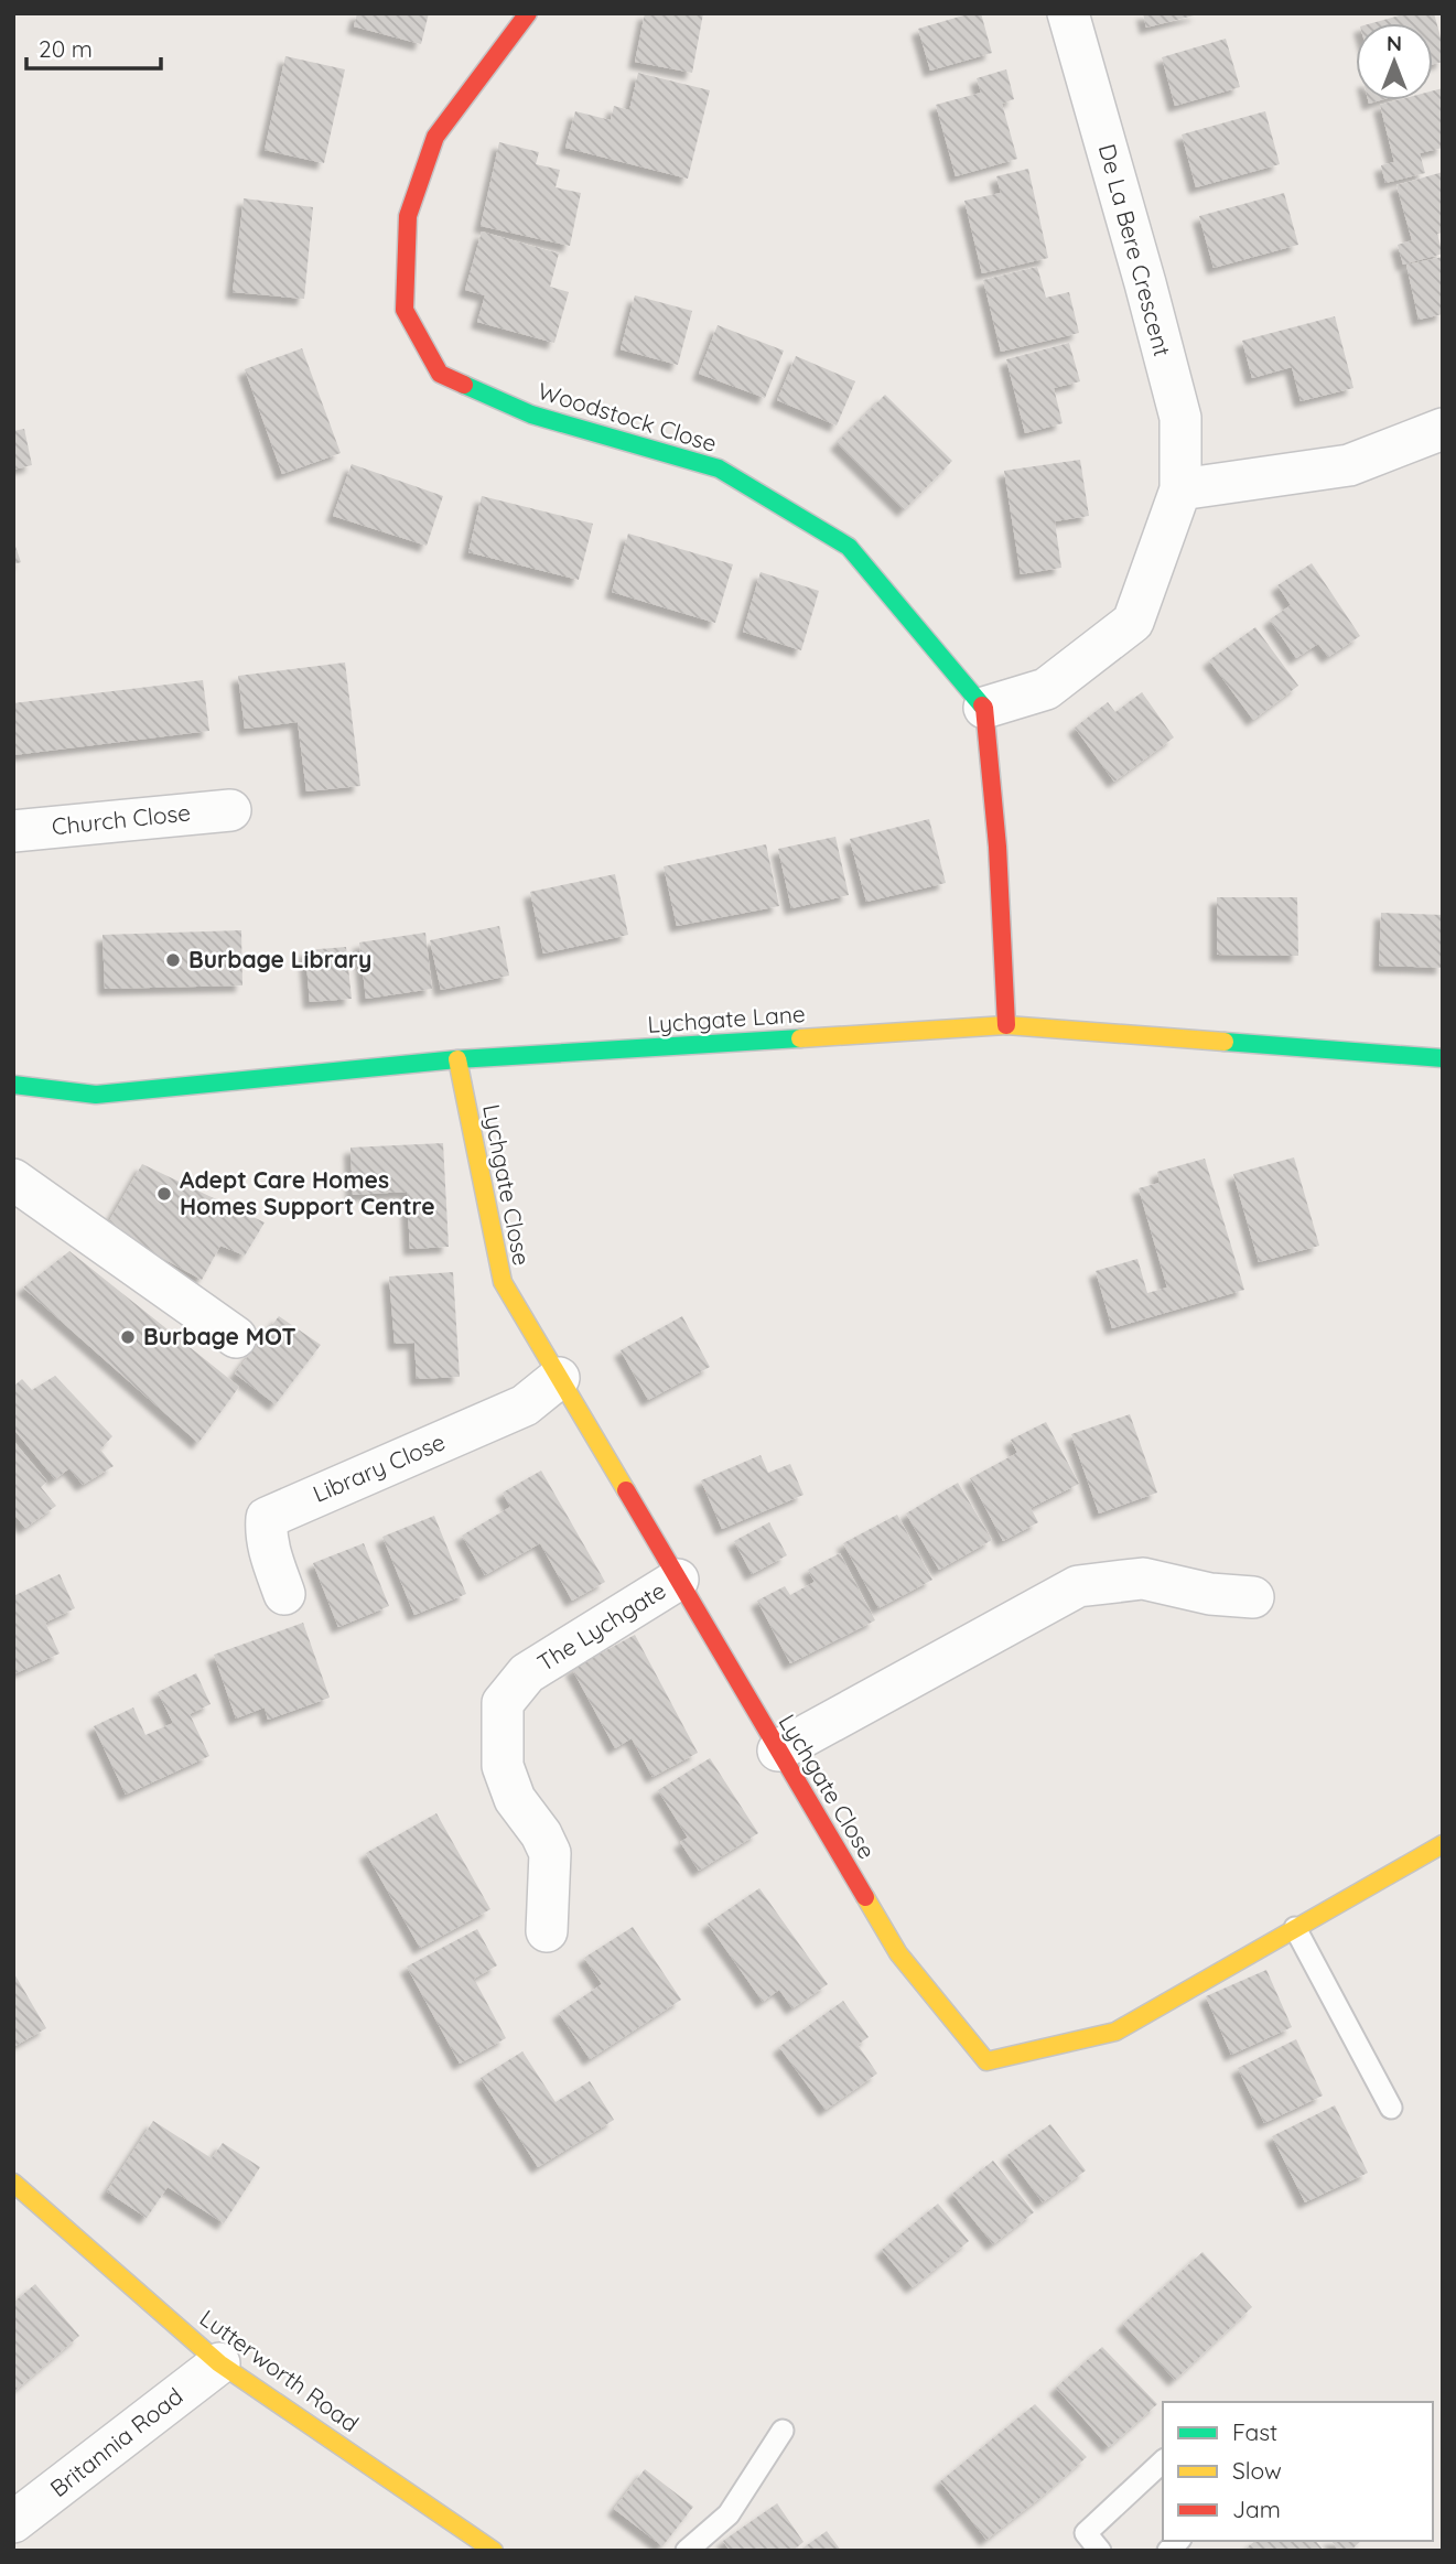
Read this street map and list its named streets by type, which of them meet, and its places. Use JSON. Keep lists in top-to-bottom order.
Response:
{
  "streets": {
    "street": [
      "De La Bere Crescent",
      "Woodstock Close",
      "Church Close",
      "Lychgate Lane",
      "Lychgate Close",
      "Library Close",
      "The Lychgate",
      "Lutterworth Road",
      "Britannia Road"
    ]
  },
  "crossings": [
    ["De La Bere Crescent", "Woodstock Close"],
    ["Lychgate Lane", "Lychgate Close"],
    ["Lychgate Close", "Library Close"],
    ["Lychgate Close", "The Lychgate"],
    ["Lutterworth Road", "Britannia Road"]
  ],
  "places": ["Burbage Library", "Adept Care Homes Homes Support Centre", "Burbage MOT"],
  "legend": ["Fast", "Slow", "Jam"],
  "scale_bar": "20 m",
  "north": "top"
}
